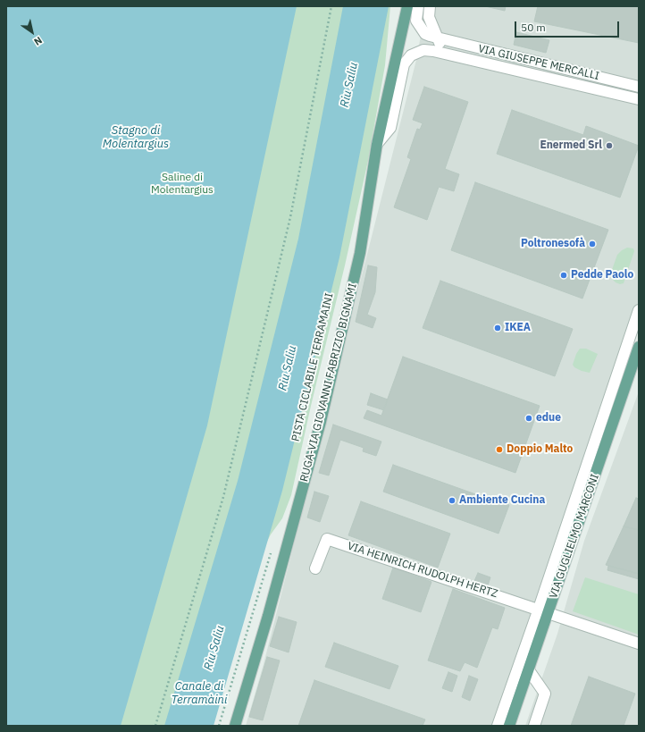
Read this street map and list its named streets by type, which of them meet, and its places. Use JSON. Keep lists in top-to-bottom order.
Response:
{
  "streets": {
    "main road": ["RUGA-VIA GIOVANNI FABRIZIO BIGNAMI", "VIA GUGLIELMO MARCONI"],
    "street": ["VIA GIUSEPPE MERCALLI", "VIA HEINRICH RUDOLPH HERTZ"]
  },
  "crossings": [
    ["VIA GIUSEPPE MERCALLI", "RUGA-VIA GIOVANNI FABRIZIO BIGNAMI"],
    ["VIA GUGLIELMO MARCONI", "VIA HEINRICH RUDOLPH HERTZ"]
  ],
  "water": ["Riu Saliu", "Stagno di Molentargius", "Canale di Terramàini"],
  "parks": ["Saline di Molentargius"],
  "places": [
    "Enermed Srl",
    "Poltronesofà",
    "Pedde Paolo",
    "IKEA",
    "edue",
    "Doppio Malto",
    "Ambiente Cucina"
  ],
  "scale_bar": "50 m",
  "north": "bottom right"
}
